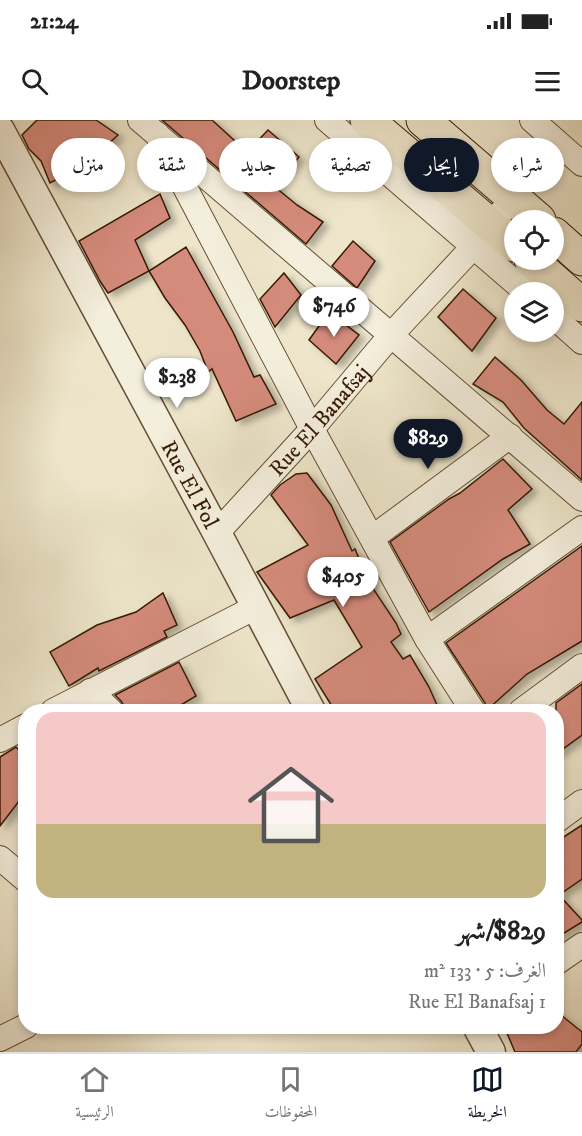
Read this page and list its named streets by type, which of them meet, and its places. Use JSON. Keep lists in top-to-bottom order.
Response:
{
  "streets": {
    "street": ["Rue El Banafsaj", "Rue El Fol"]
  },
  "crossings": [
    ["Rue El Banafsaj", "Rue El Fol"]
  ],
  "page": {
    "status": "21:24",
    "header": "Doorstep",
    "chip": [
      "شراء",
      "إيجار",
      "تصفية",
      "جديد",
      "شقة",
      "منزل"
    ],
    "price": [
      "$746",
      "$238",
      "$829",
      "$405"
    ],
    "list": [
      {
        "name": "$829/شهر",
        "note": "الغرف: 5 · 133 m² · Rue El Banafsaj 1"
      }
    ],
    "tabs": ["الخريطة", "المحفوظات", "الرئيسية"]
  }
}
